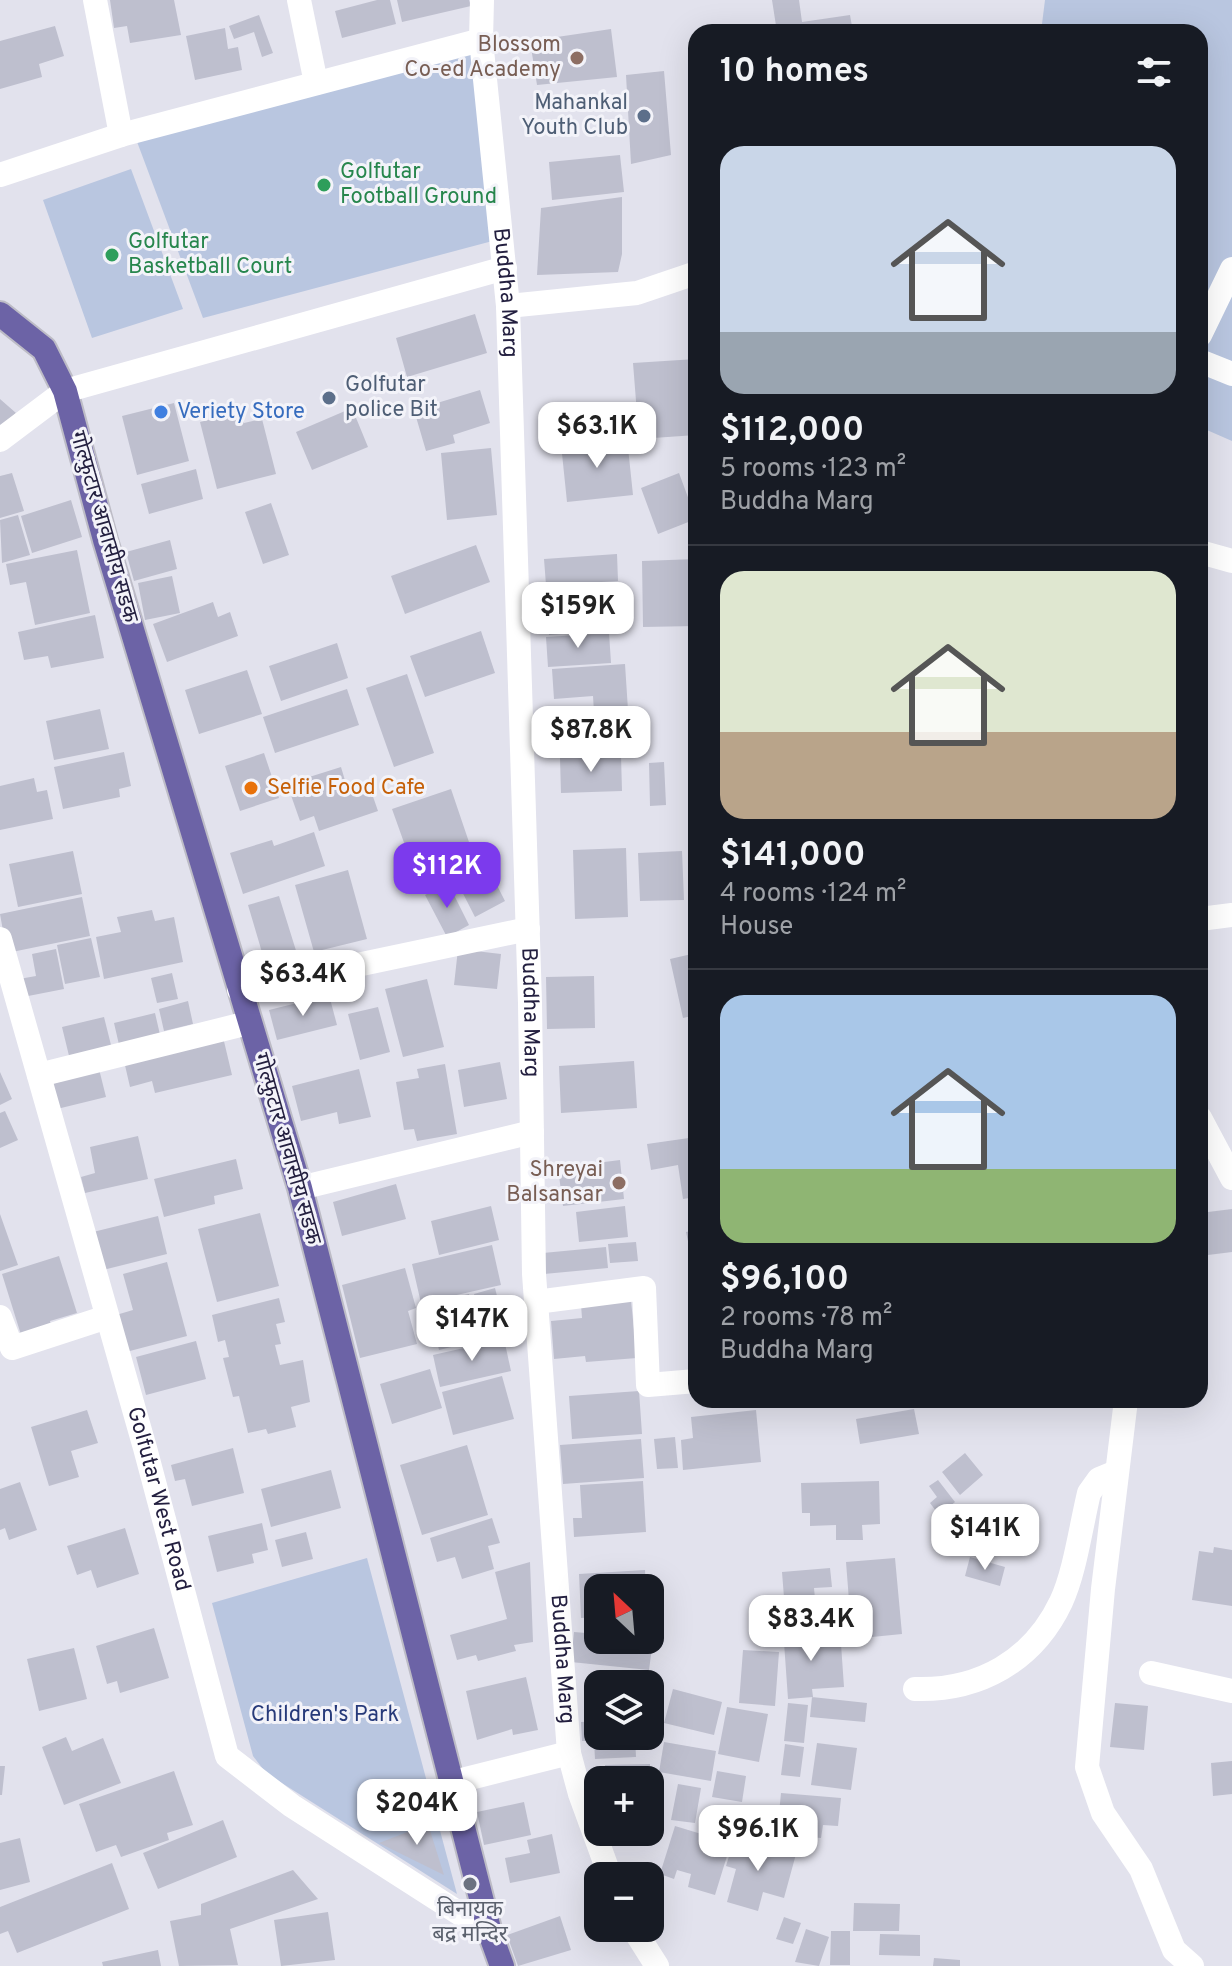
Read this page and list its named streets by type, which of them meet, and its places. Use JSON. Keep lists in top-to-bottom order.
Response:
{
  "streets": {
    "main road": ["गोल्फुटार आवासीय सडक"],
    "street": ["Buddha Marg", "Golfutar West Road"]
  },
  "crossings": [
    ["गोल्फुटार आवासीय सडक", "Golfutar West Road"]
  ],
  "parks": ["Children's Park"],
  "places": [
    "Blossom Co-ed Academy",
    "Mahankal Youth Club",
    "Golfutar Football Ground",
    "Golfutar Basketball Court",
    "Golfutar police Bit",
    "Veriety Store",
    "Selfie Food Cafe",
    "Shreyai Balsansar",
    "बिनायक बद्र मन्दिर"
  ],
  "north": "top left",
  "page": {
    "heading": "10 homes",
    "list": [
      {
        "name": "$112,000",
        "note": "5 rooms · 123 m² · Buddha Marg"
      },
      {
        "name": "$141,000",
        "note": "4 rooms · 124 m² · House"
      },
      {
        "name": "$96,100",
        "note": "2 rooms · 78 m² · Buddha Marg"
      }
    ],
    "price": [
      "$63.1K",
      "$159K",
      "$87.8K",
      "$112K",
      "$63.4K",
      "$147K",
      "$141K",
      "$83.4K",
      "$204K",
      "$96.1K"
    ],
    "map_buttons": ["+", "−"]
  }
}
